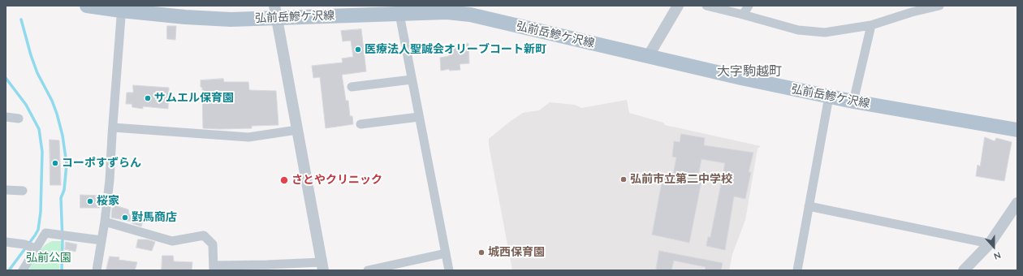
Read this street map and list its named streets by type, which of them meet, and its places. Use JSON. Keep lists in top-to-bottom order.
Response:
{
  "streets": {
    "main road": ["弘前岳鰺ケ沢線"]
  },
  "districts": ["大字駒越町"],
  "parks": ["弘前公園"],
  "places": [
    "医療法人聖誠会オリーブコート新町",
    "サムエル保育園",
    "コーポすずらん",
    "弘前市立第二中学校",
    "さとやクリニック",
    "桜家",
    "對馬商店",
    "城西保育園"
  ],
  "north": "bottom"
}
